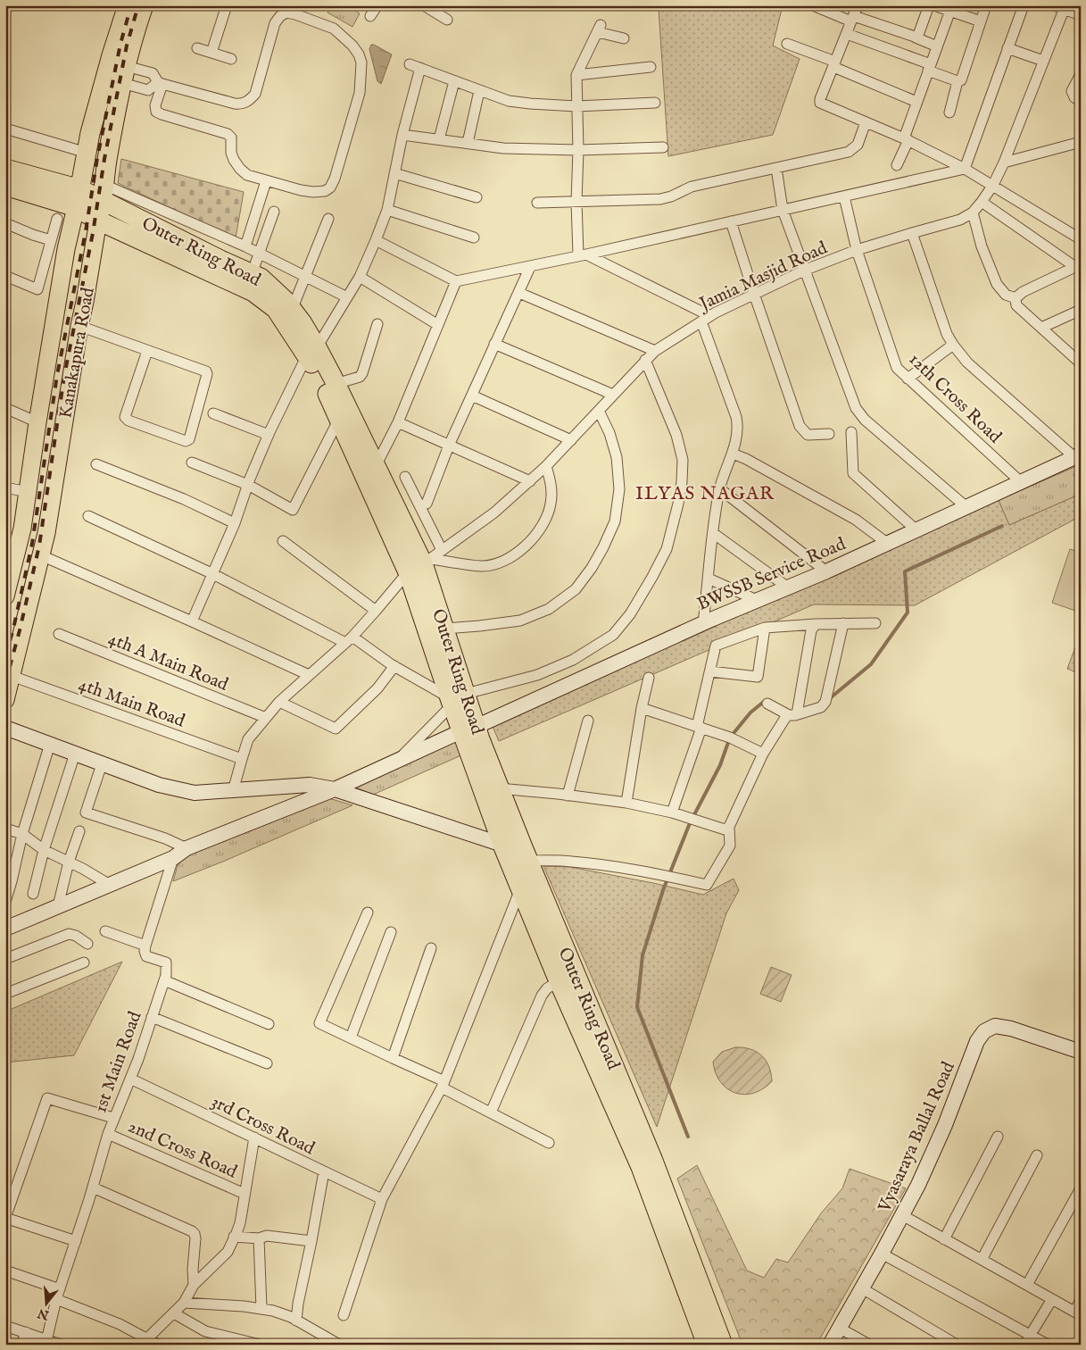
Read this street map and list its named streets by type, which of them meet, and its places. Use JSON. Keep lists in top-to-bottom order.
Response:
{
  "streets": {
    "highway": ["Outer Ring Road", "Kanakapura Road"],
    "street": [
      "Jamia Masjid Road",
      "12th Cross Road",
      "BWSSB Service Road",
      "4th A Main Road",
      "4th Main Road",
      "1st Main Road",
      "3rd Cross Road",
      "Vyasaraya Ballal Road",
      "2nd Cross Road"
    ]
  },
  "crossings": [
    ["Outer Ring Road", "Jamia Masjid Road"],
    ["Outer Ring Road", "Kanakapura Road"],
    ["Outer Ring Road", "BWSSB Service Road"],
    ["Jamia Masjid Road", "12th Cross Road"],
    ["Jamia Masjid Road", "4th A Main Road"],
    ["Jamia Masjid Road", "4th Main Road"],
    ["Kanakapura Road", "4th Main Road"],
    ["12th Cross Road", "BWSSB Service Road"],
    ["1st Main Road", "3rd Cross Road"],
    ["1st Main Road", "2nd Cross Road"]
  ],
  "districts": ["ILYAS NAGAR"],
  "north": "bottom"
}
